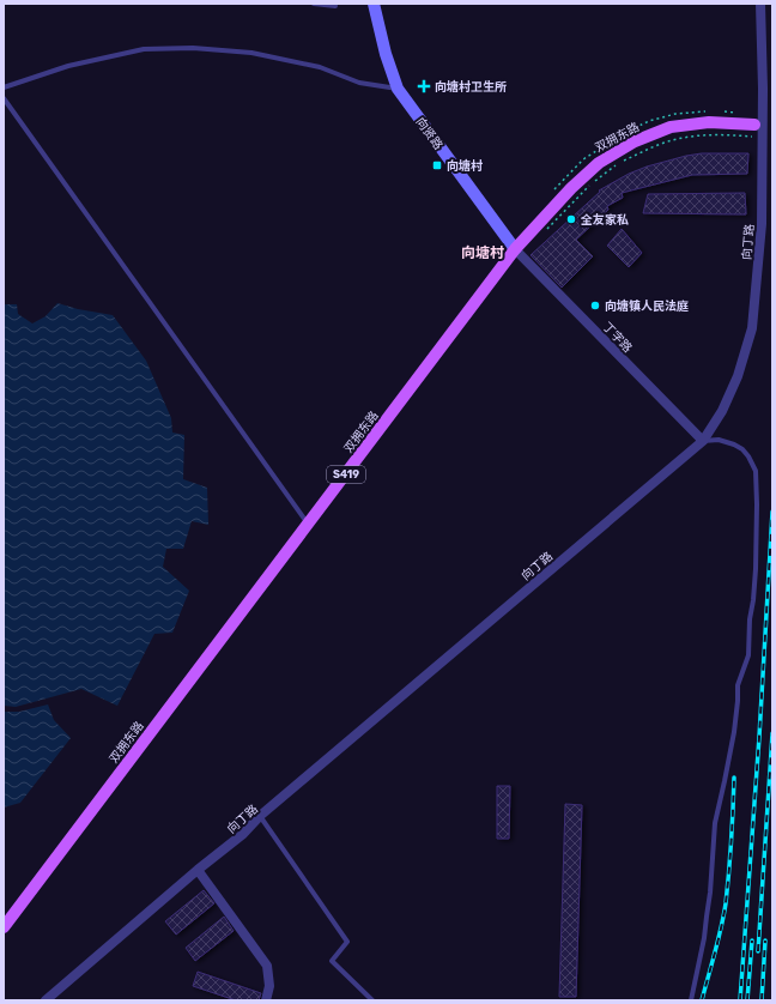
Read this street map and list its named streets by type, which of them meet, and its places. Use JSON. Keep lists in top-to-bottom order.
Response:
{
  "streets": {
    "main road": ["双拥东路", "S419"],
    "street": ["向贤路", "向丁路", "丁字路"]
  },
  "crossings": [
    ["向贤路", "双拥东路"],
    ["向贤路", "丁字路"],
    ["双拥东路", "丁字路"],
    ["向丁路", "丁字路"]
  ],
  "districts": ["向塘村"],
  "places": {
    "health": ["向塘村卫生所"],
    "transit": ["向塘村"],
    "other": ["全友家私", "向塘镇人民法庭"]
  }
}
